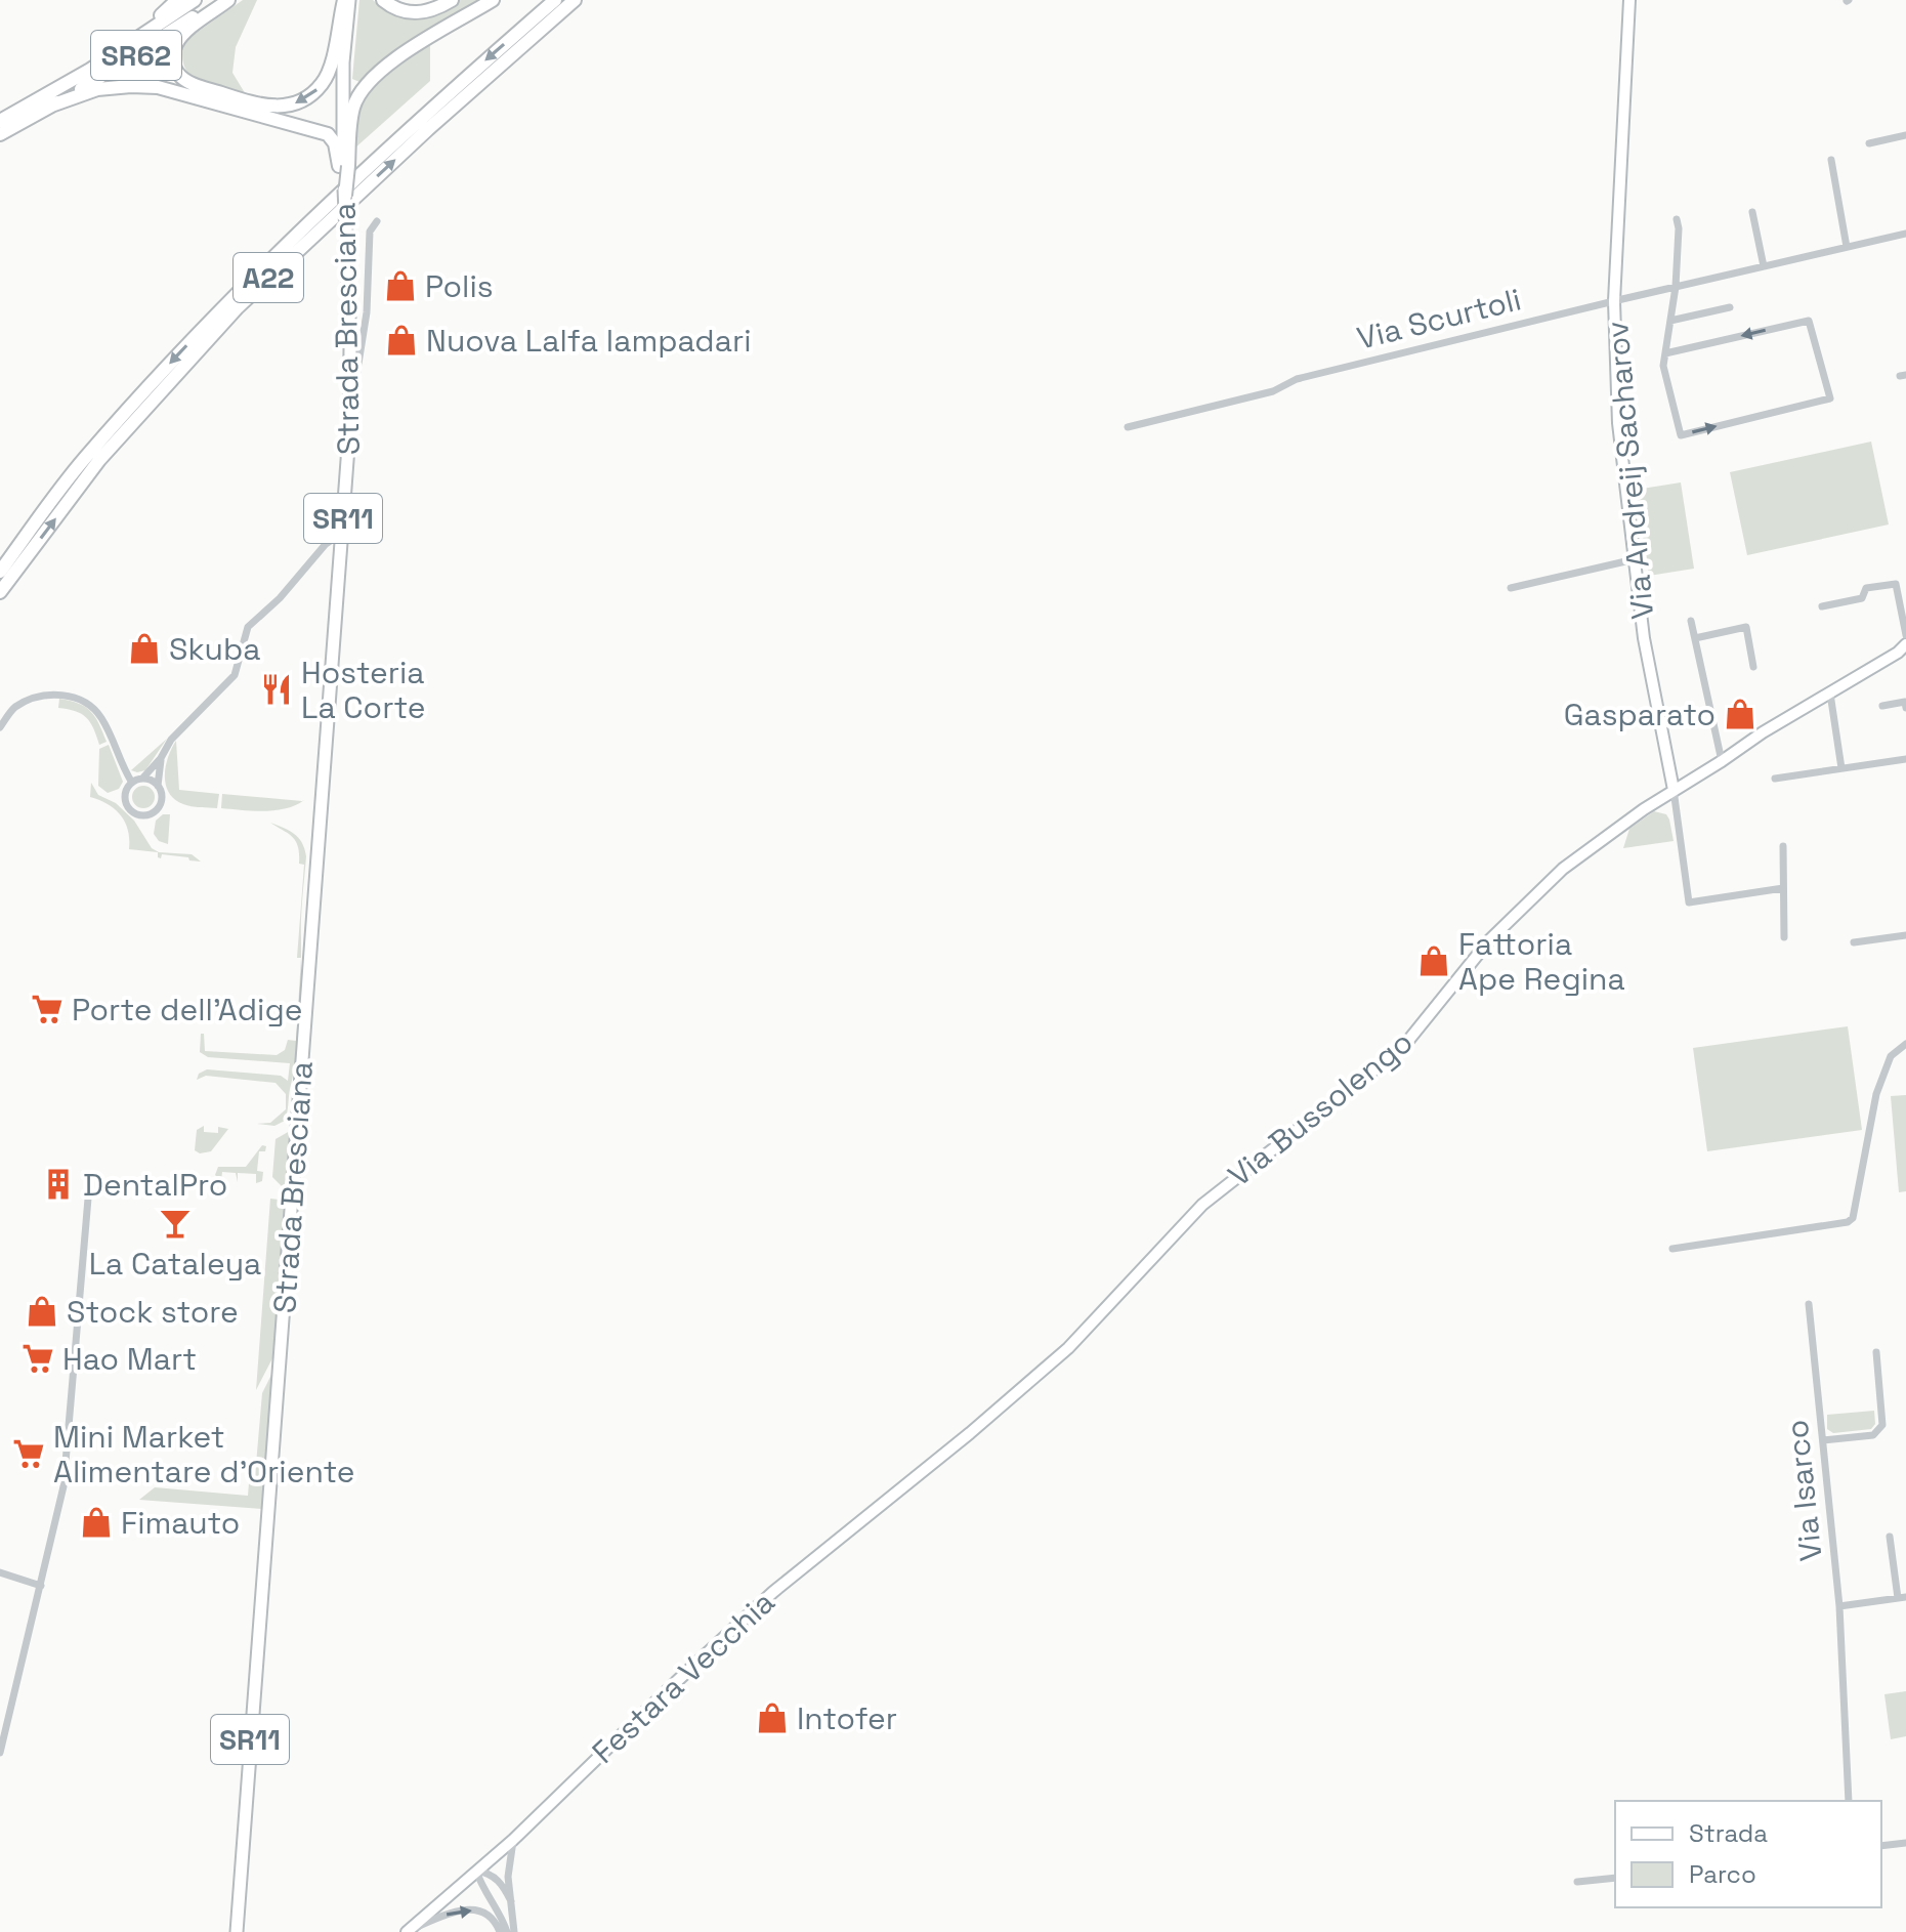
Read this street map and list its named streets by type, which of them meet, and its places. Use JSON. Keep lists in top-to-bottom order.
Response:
{
  "streets": {
    "highway": ["SR62", "A22"],
    "main road": ["Strada Bresciana", "SR11"],
    "street": [
      "Via Scurtoli",
      "Via Andreij Sacharov",
      "Via Bussolengo",
      "Via Isarco",
      "Festara Vecchia"
    ]
  },
  "crossings": [
    ["Via Scurtoli", "Via Andreij Sacharov"],
    ["Via Andreij Sacharov", "Via Bussolengo"],
    ["Via Bussolengo", "Festara Vecchia"]
  ],
  "places": {
    "shop": [
      "Polis",
      "Nuova Lalfa lampadari",
      "Skuba",
      "Gasparato",
      "Fattoria Ape Regina",
      "Stock store",
      "Fimauto",
      "Intofer"
    ],
    "restaurant": ["Hosteria La Corte"],
    "supermarket": ["Porte dell'Adige", "Hao Mart", "Mini Market Alimentare d'Oriente"],
    "building": ["DentalPro"],
    "bar": ["La Cataleya"]
  },
  "legend": ["Strada", "Parco"]
}
